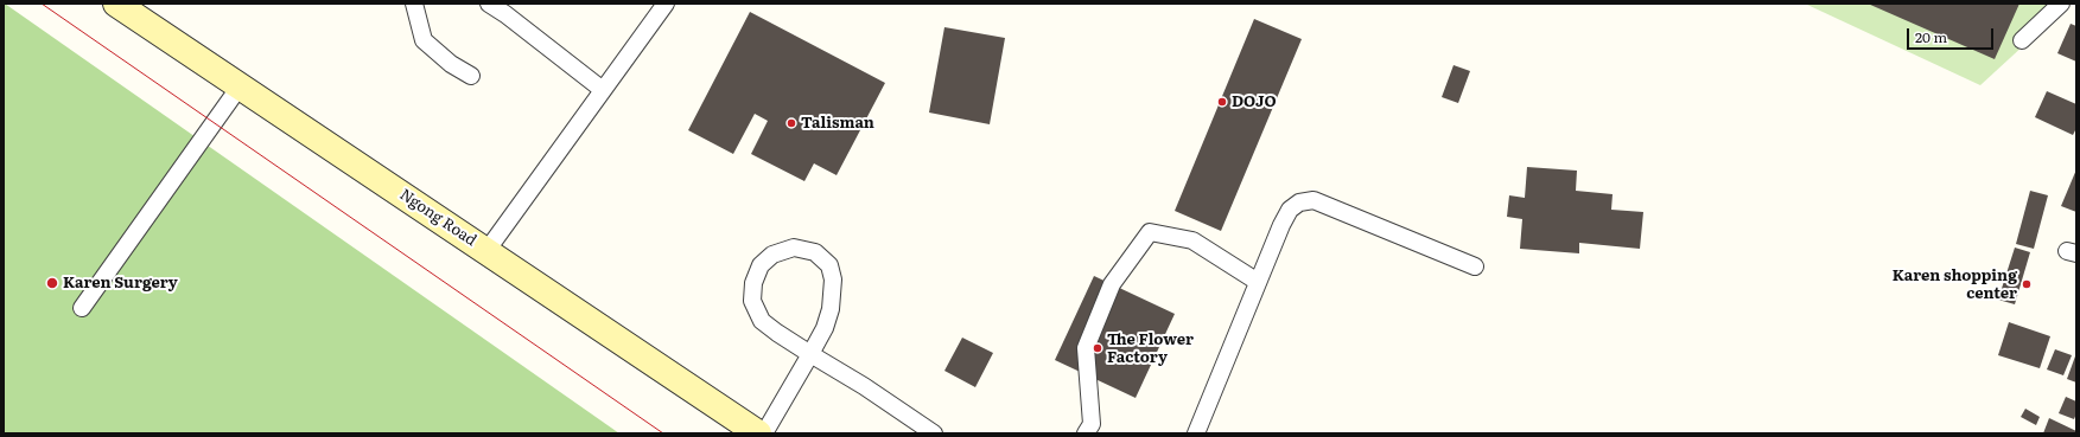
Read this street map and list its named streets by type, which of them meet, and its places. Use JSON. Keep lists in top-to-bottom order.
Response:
{
  "streets": {
    "main road": ["Ngong Road"]
  },
  "places": [
    "DOJO",
    "Talisman",
    "Karen Surgery",
    "Karen shopping center",
    "The Flower Factory"
  ],
  "scale_bar": "20 m"
}
